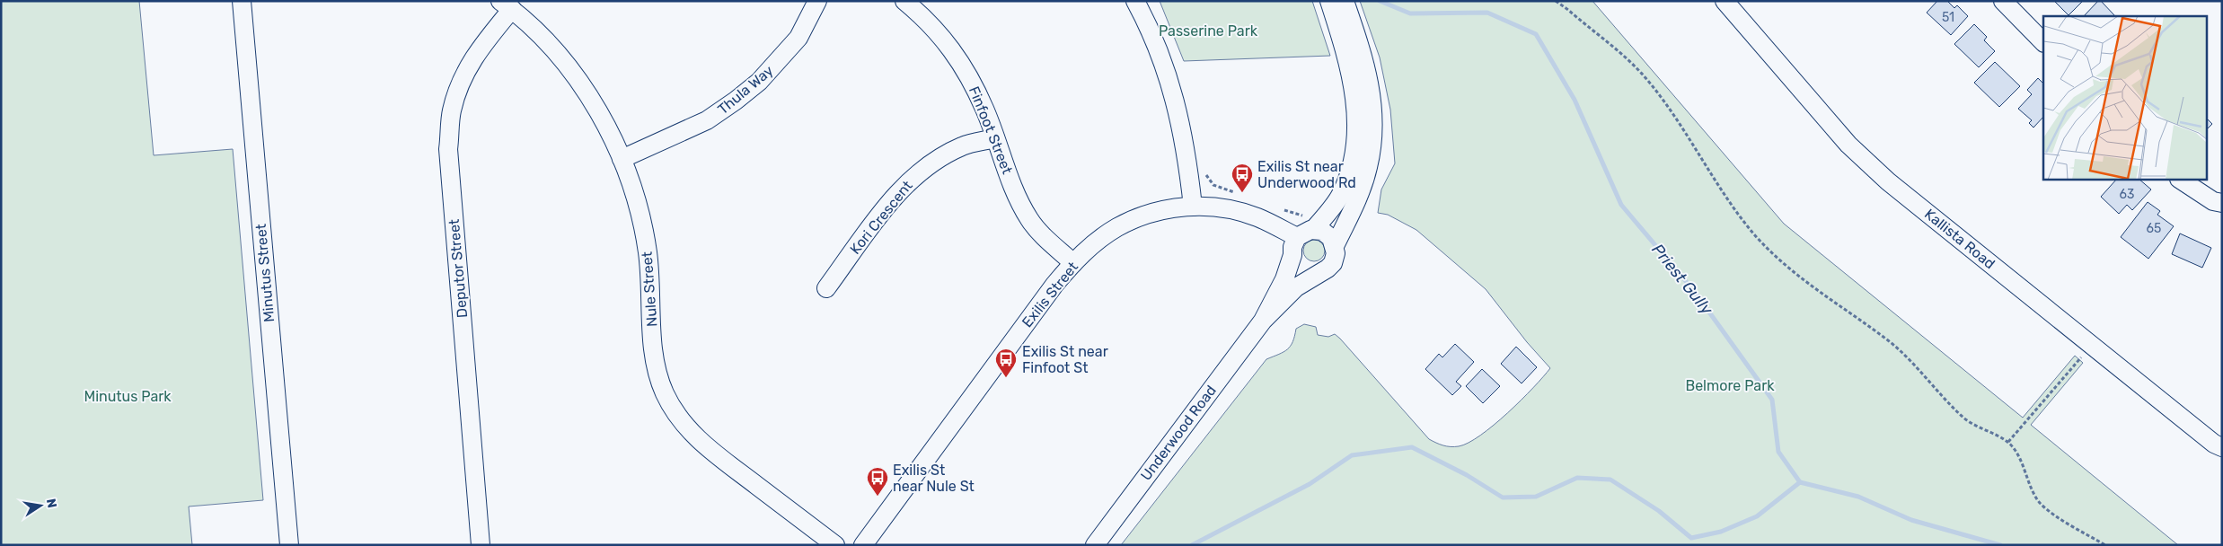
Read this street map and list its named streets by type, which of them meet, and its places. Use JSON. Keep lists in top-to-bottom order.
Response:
{
  "streets": {
    "street": [
      "Thula Way",
      "Finfoot Street",
      "Kori Crescent",
      "Kallista Road",
      "Deputor Street",
      "Minutus Street",
      "Nule Street",
      "Exilis Street",
      "Underwood Road"
    ]
  },
  "crossings": [
    ["Thula Way", "Nule Street"],
    ["Finfoot Street", "Kori Crescent"],
    ["Finfoot Street", "Exilis Street"],
    ["Deputor Street", "Nule Street"],
    ["Exilis Street", "Underwood Road"]
  ],
  "water": ["Priest Gully"],
  "parks": ["Passerine Park", "Belmore Park", "Minutus Park"],
  "places": {
    "bus stop": ["Exilis St near Underwood Rd", "Exilis St near Finfoot St", "Exilis St near Nule St"]
  },
  "house_numbers": ["51", "63", "65"],
  "north": "right"
}
